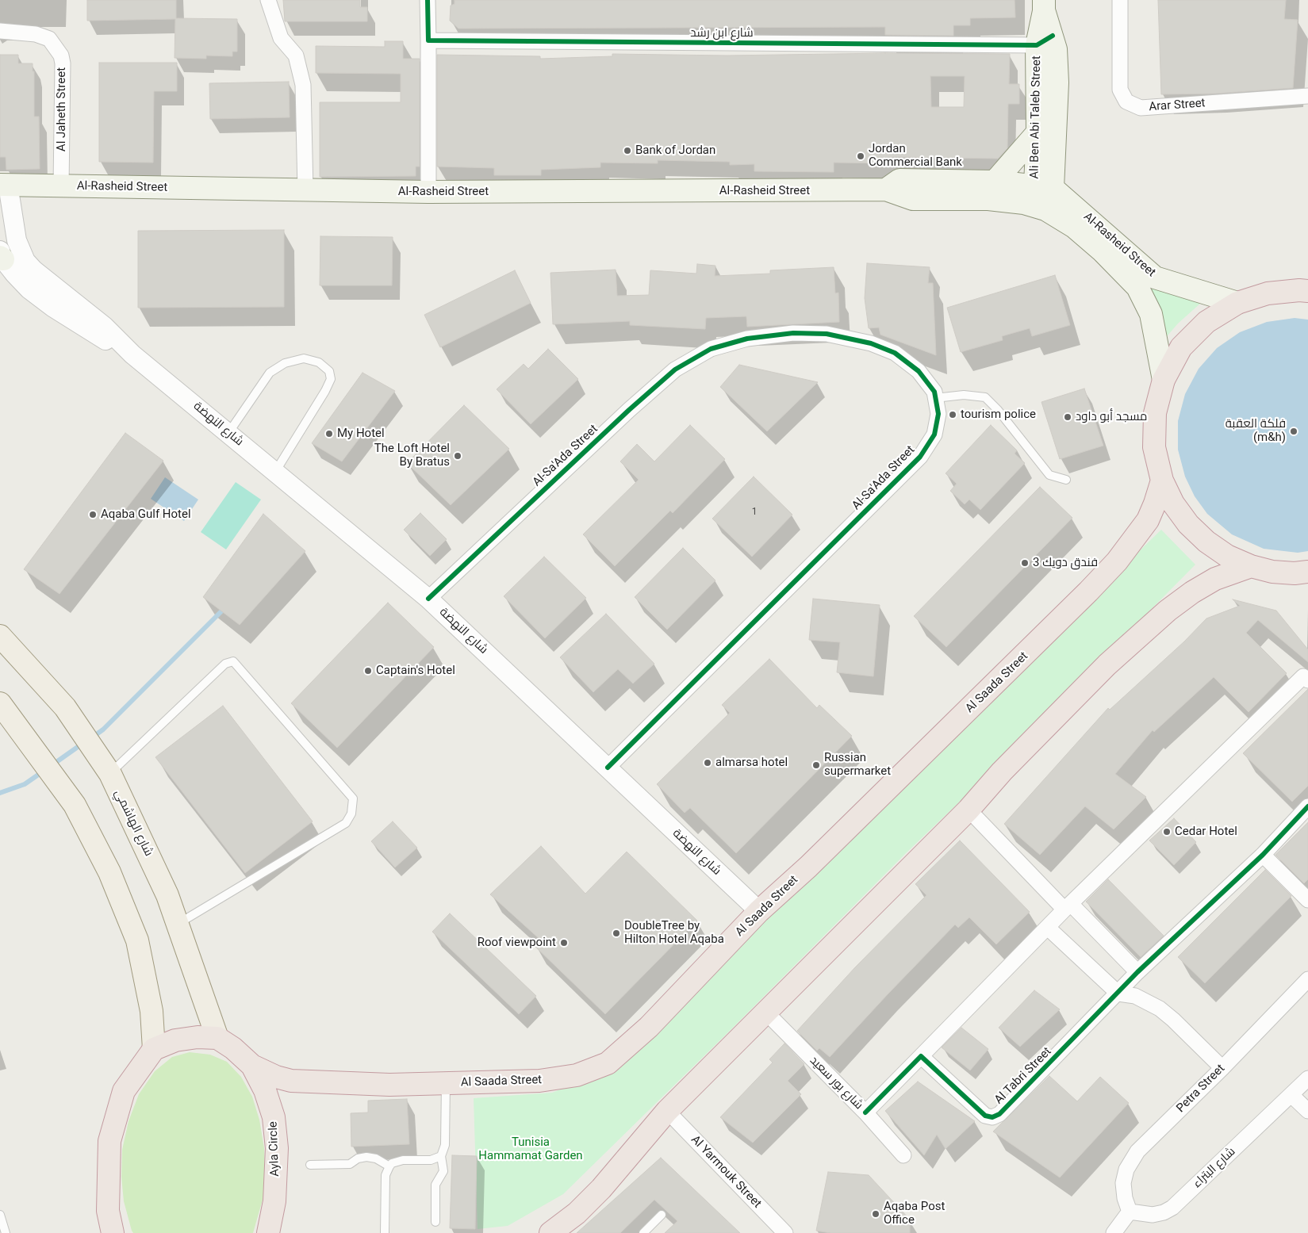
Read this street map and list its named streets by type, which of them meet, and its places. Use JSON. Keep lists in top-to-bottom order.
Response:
{
  "streets": {
    "highway": ["Al Saada Street", "Ayla Circle"],
    "main road": ["Ali Ben Abi Taleb Street", "Al-Rasheid Street", "شارع الهاشمي"],
    "street": [
      "شارع ابن رشد",
      "Arar Street",
      "Al Jaheth Street",
      "شارع النهضة",
      "Al-Sa'Ada Street",
      "Al Tabri Street",
      "شارع بور سعيد",
      "Petra Street",
      "شارع البتراء",
      "Al Yarmouk Street"
    ]
  },
  "crossings": [
    ["شارع ابن رشد", "Ali Ben Abi Taleb Street"],
    ["Al Jaheth Street", "Al-Rasheid Street"],
    ["Ali Ben Abi Taleb Street", "Al-Rasheid Street"],
    ["Al-Rasheid Street", "شارع النهضة"],
    ["شارع النهضة", "Al-Sa'Ada Street"],
    ["شارع النهضة", "Al Saada Street"],
    ["Al Saada Street", "Ayla Circle"],
    ["شارع الهاشمي", "Ayla Circle"],
    ["Petra Street", "شارع البتراء"]
  ],
  "parks": ["Tunisia Hammamat Garden"],
  "places": [
    "Bank of Jordan",
    "Jordan Commercial Bank",
    "tourism police",
    "مسجد أبو داود",
    "فلكة العقبة (m&h)",
    "My Hotel",
    "The Loft Hotel By Bratus",
    "Aqaba Gulf Hotel",
    "فندق دويك 3",
    "Captain's Hotel",
    "almarsa hotel",
    "Russian supermarket",
    "Cedar Hotel",
    "DoubleTree by Hilton Hotel Aqaba",
    "Roof viewpoint",
    "Aqaba Post Office"
  ],
  "house_numbers": ["1"]
}
